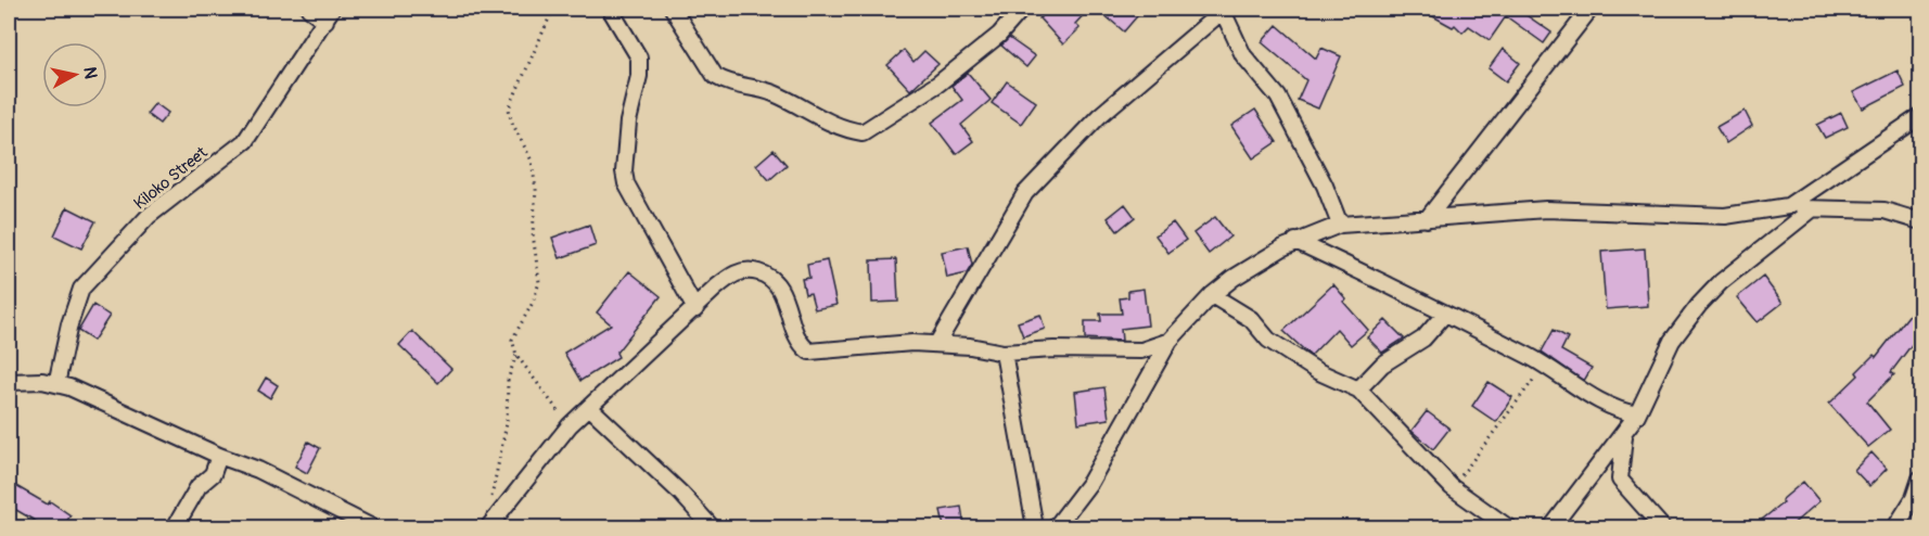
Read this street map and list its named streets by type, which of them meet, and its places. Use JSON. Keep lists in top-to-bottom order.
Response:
{
  "streets": {
    "street": ["Kiloko Street"]
  },
  "north": "right"
}
